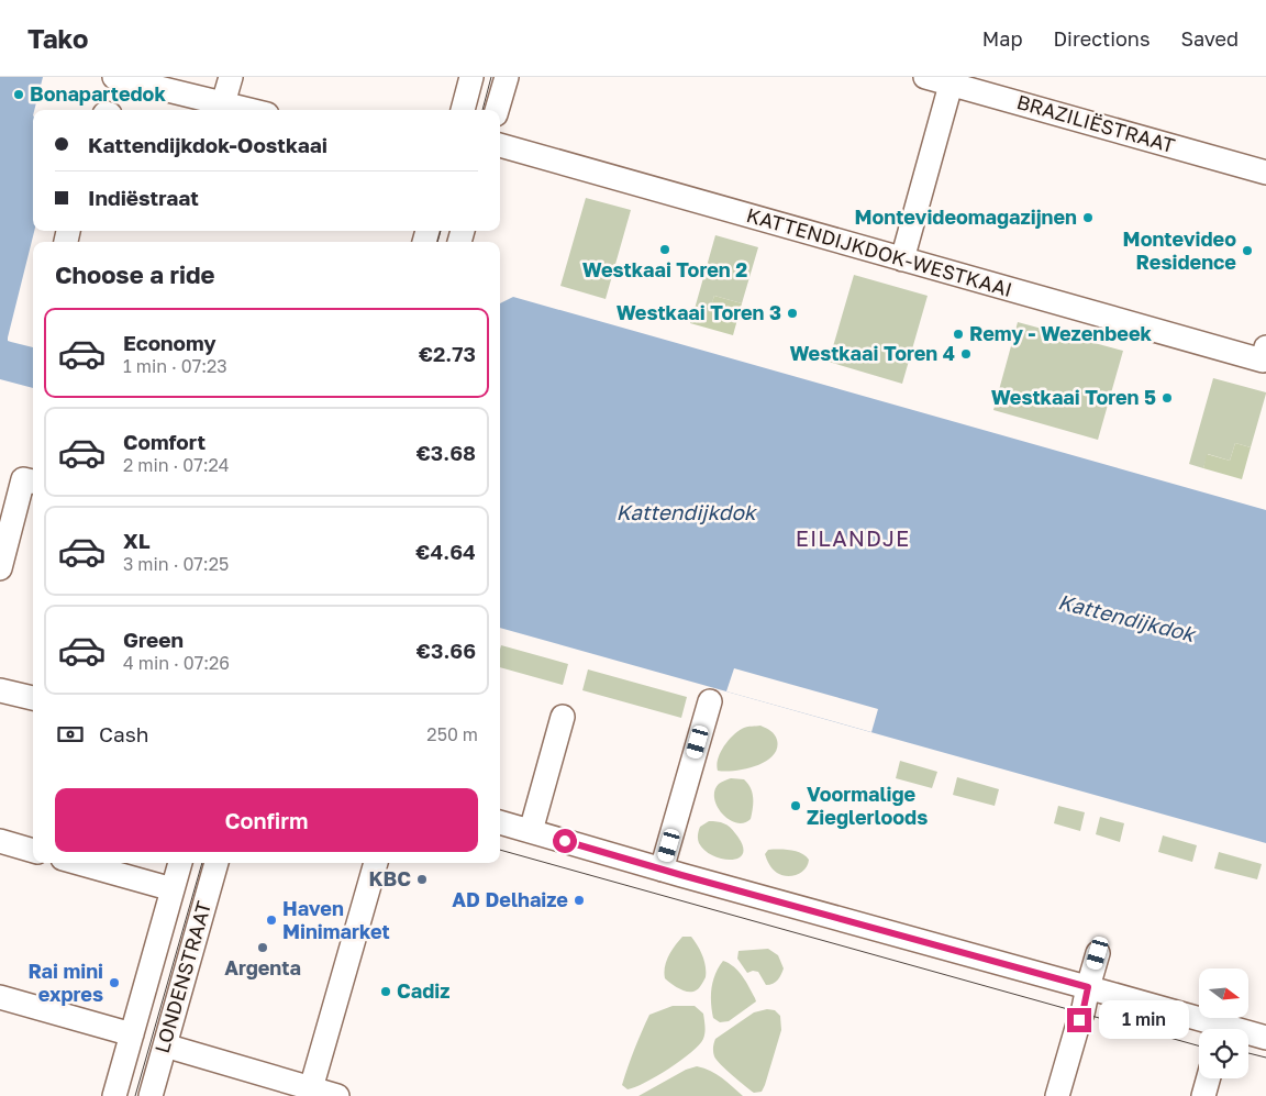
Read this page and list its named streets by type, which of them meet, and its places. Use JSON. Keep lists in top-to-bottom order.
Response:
{
  "streets": {
    "street": ["BRAZILIËSTRAAT", "KATTENDIJKDOK-WESTKAAI", "LONDENSTRAAT"]
  },
  "districts": ["EILANDJE"],
  "water": ["Kattendijkdok"],
  "places": [
    "Bonapartedok",
    "Montevideomagazijnen",
    "Westkaai Toren 2",
    "Montevideo Residence",
    "Westkaai Toren 3",
    "Remy - Wezenbeek",
    "Westkaai Toren 4",
    "Westkaai Toren 5",
    "Voormalige Zieglerloods",
    "KBC",
    "AD Delhaize",
    "Haven Minimarket",
    "Argenta",
    "Rai mini expres",
    "Cadiz"
  ],
  "north": "right",
  "page": {
    "header": "Tako",
    "nav": ["Map", "Directions", "Saved"],
    "banner": ["Kattendijkdok-Oostkaai", "Indiëstraat"],
    "heading": "Choose a ride",
    "list": [
      {
        "name": "Economy",
        "note": "1 min · 07:23",
        "value": "€2.73"
      },
      {
        "name": "Comfort",
        "note": "2 min · 07:24",
        "value": "€3.68"
      },
      {
        "name": "XL",
        "note": "3 min · 07:25",
        "value": "€4.64"
      },
      {
        "name": "Green",
        "note": "4 min · 07:26",
        "value": "€3.66"
      }
    ],
    "pay": ["Cash", "250 m"],
    "buttons": "Confirm",
    "bubble": "1 min"
  }
}
